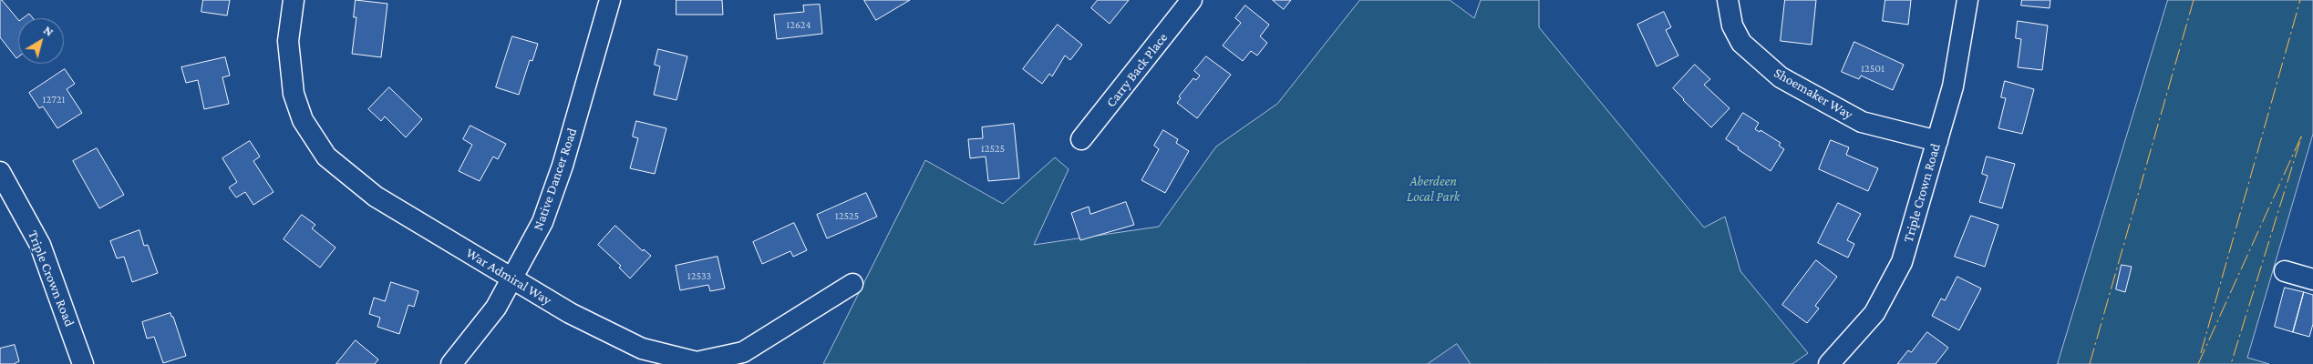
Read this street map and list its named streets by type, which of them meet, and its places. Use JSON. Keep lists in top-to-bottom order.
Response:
{
  "streets": {
    "street": [
      "Carry Back Place",
      "Shoemaker Way",
      "Native Dancer Road",
      "Triple Crown Road",
      "War Admiral Way"
    ]
  },
  "crossings": [
    ["Shoemaker Way", "Triple Crown Road"],
    ["Native Dancer Road", "War Admiral Way"]
  ],
  "parks": ["Aberdeen Local Park"],
  "house_numbers": [
    "12624",
    "12501",
    "12721",
    "12525",
    "12525",
    "12533"
  ],
  "north": "top right"
}
